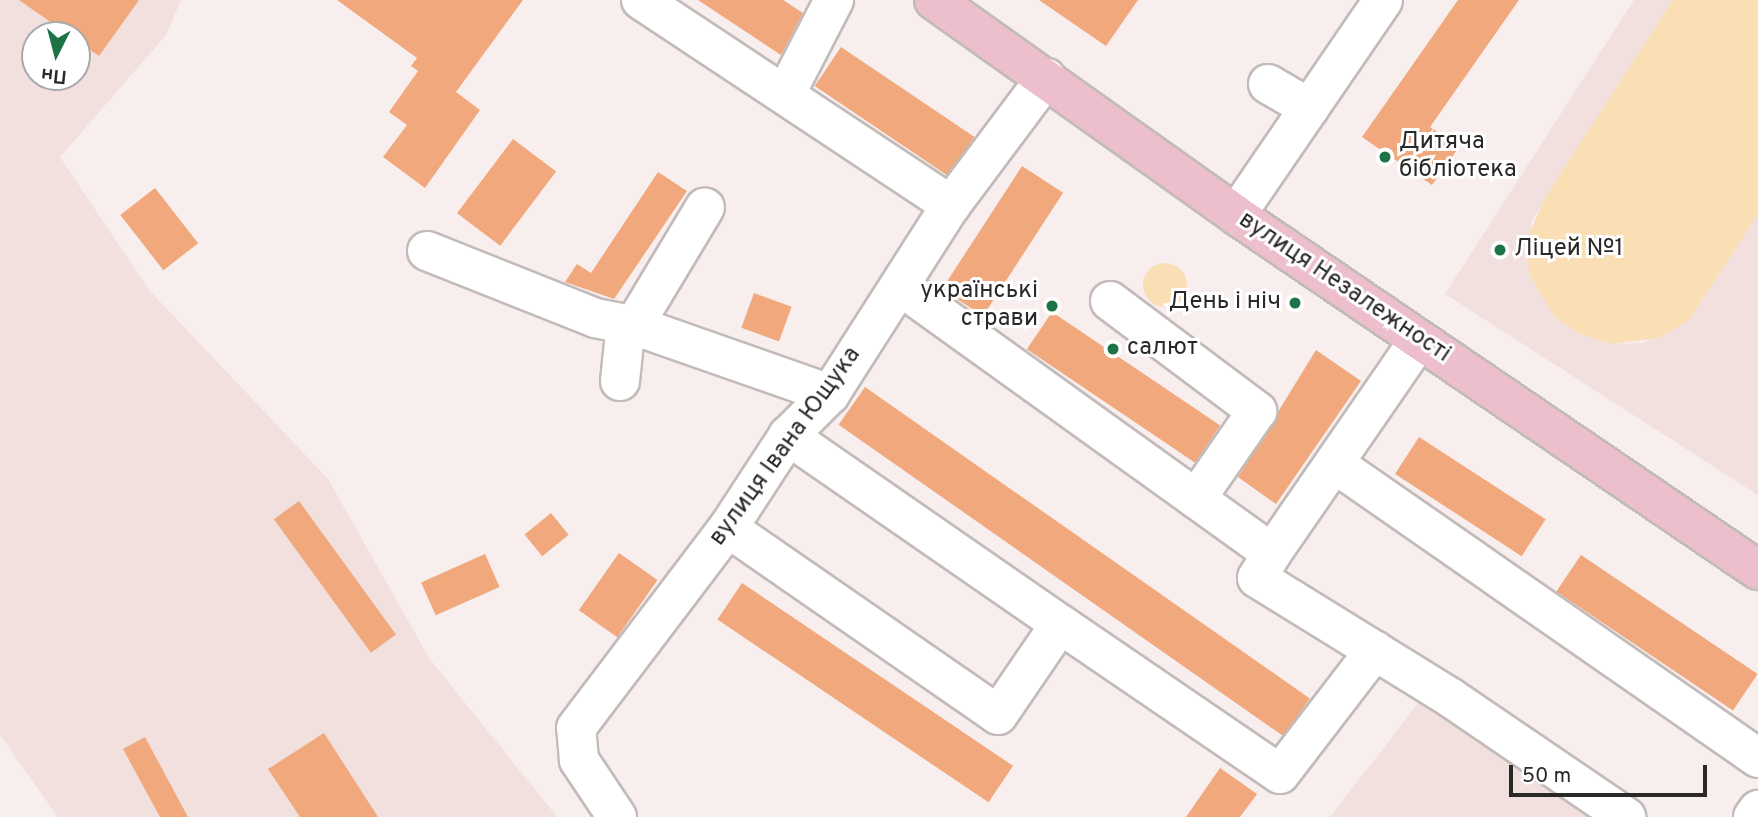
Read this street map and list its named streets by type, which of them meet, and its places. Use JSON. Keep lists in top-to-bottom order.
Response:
{
  "streets": {
    "main road": ["вулиця Незалежності"],
    "street": ["вулиця Івана Ющука"]
  },
  "crossings": [
    ["вулиця Незалежності", "вулиця Івана Ющука"]
  ],
  "places": [
    "Дитяча бібліотека",
    "Ліцей №1",
    "День і ніч",
    "українські страви",
    "салют"
  ],
  "scale_bar": "50 m",
  "north": "bottom"
}
